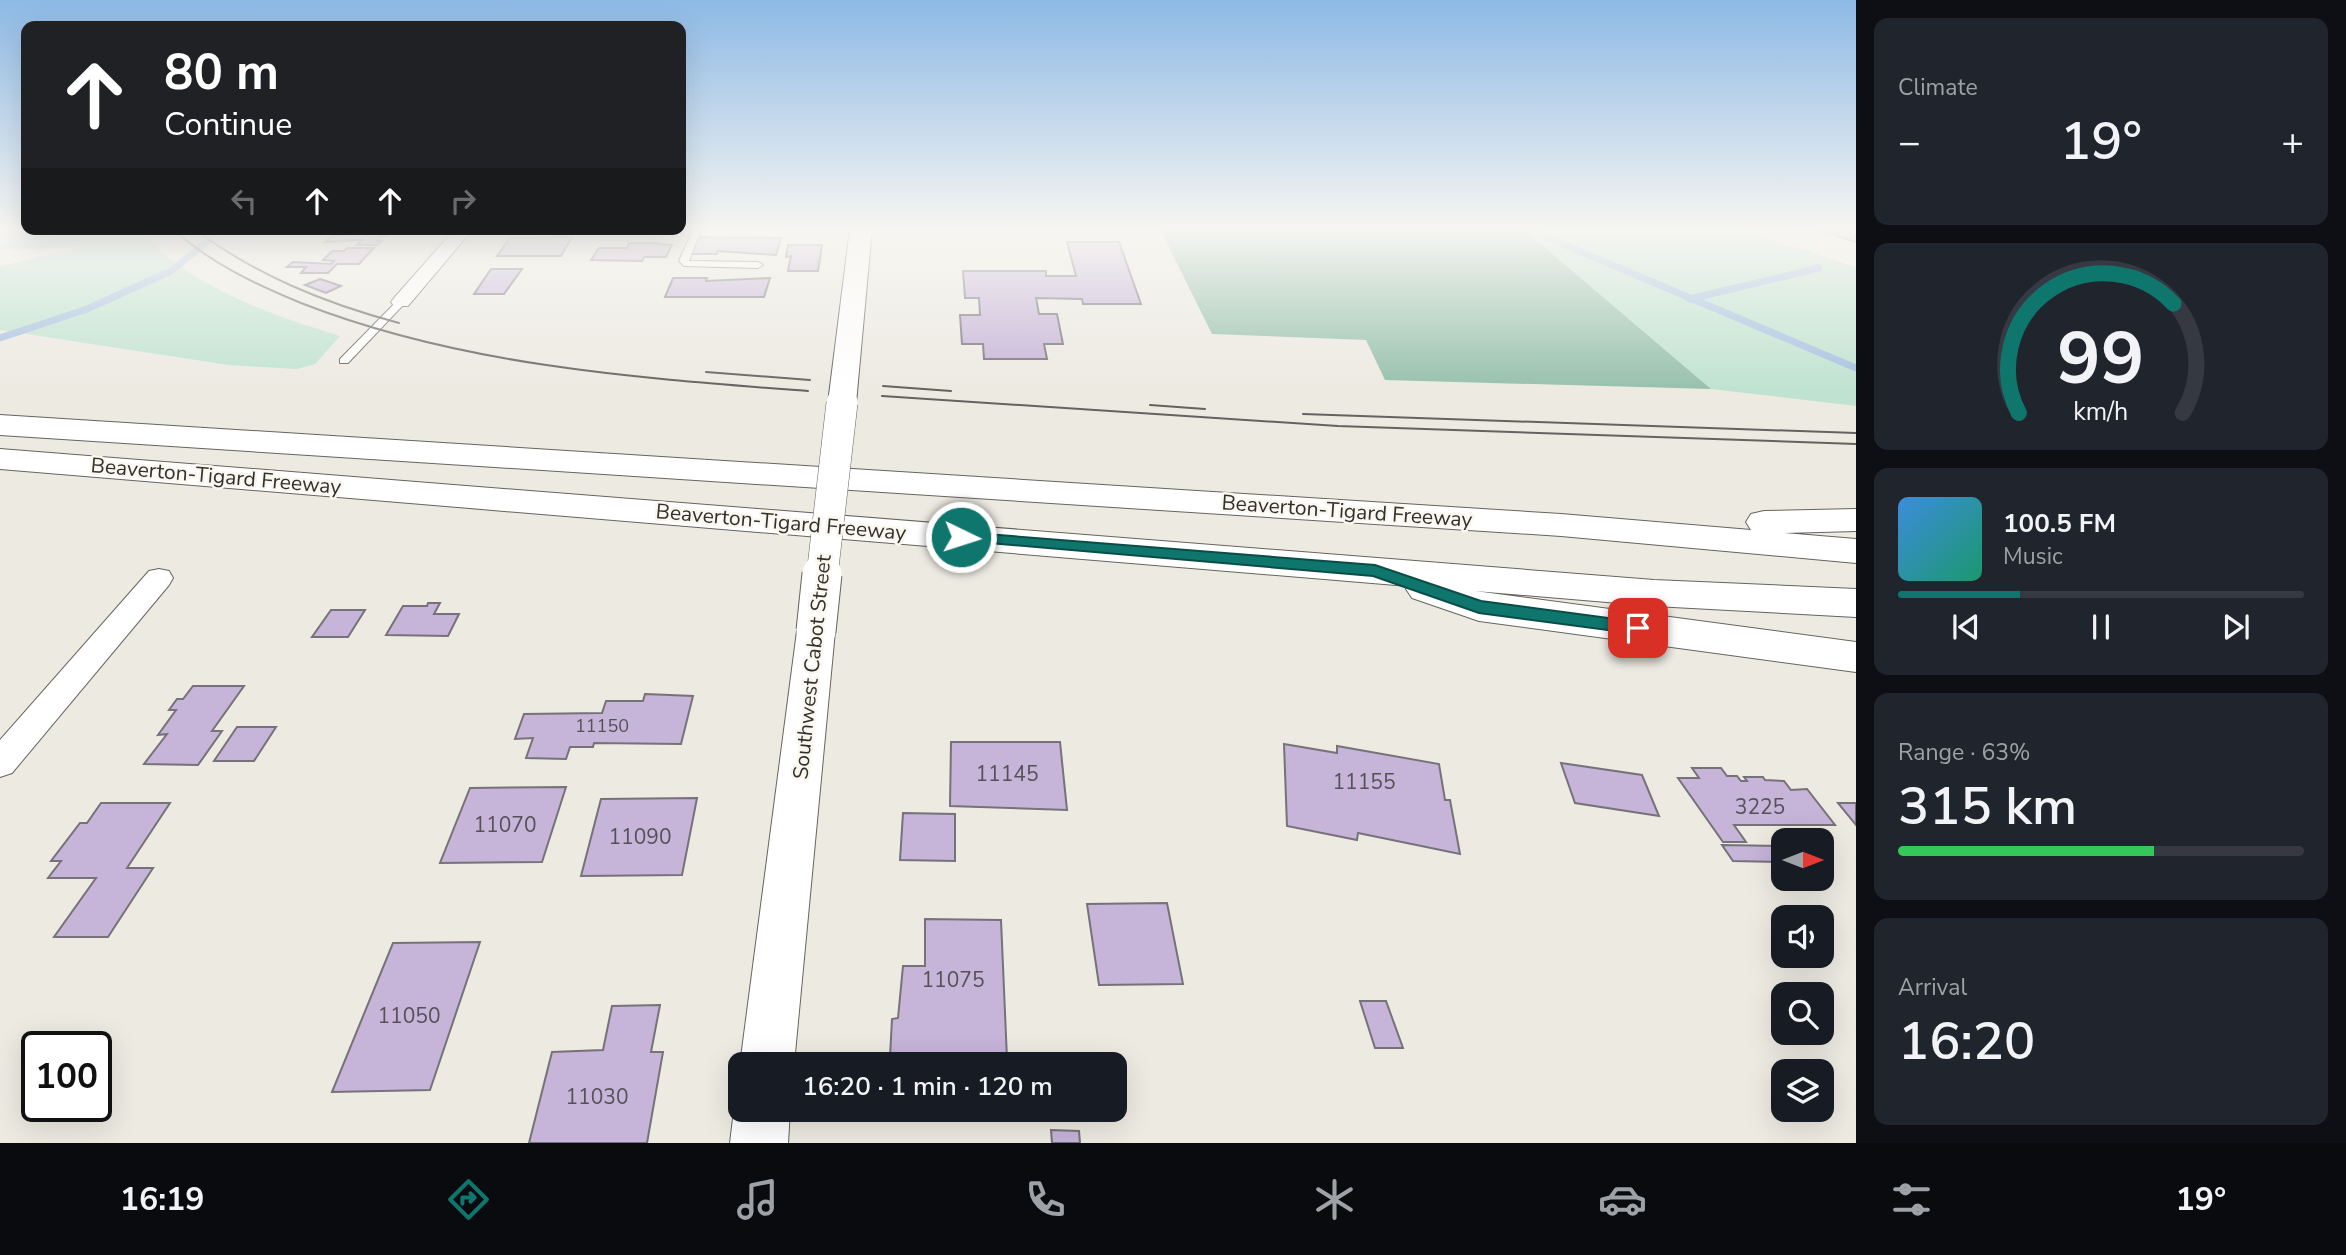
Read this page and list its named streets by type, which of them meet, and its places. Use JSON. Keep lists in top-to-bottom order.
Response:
{
  "streets": {
    "highway": ["Beaverton-Tigard Freeway"],
    "street": ["Southwest Cabot Street"]
  },
  "house_numbers": [
    "11150",
    "11145",
    "11155",
    "3225",
    "11070",
    "11090",
    "11075",
    "11050",
    "11030"
  ],
  "north": "right",
  "page": {
    "tile": [
      "Climate",
      ["Range · 63%", "315 km"],
      ["Arrival", "16:20"]
    ],
    "turn": ["80 m", "Continue"],
    "heat": ["−", "19°", "+"],
    "song": ["100.5 FM", "Music"],
    "limit": "100",
    "trip": "16:20 · 1 min · 120 m",
    "tabs": ["16:19", "19°"],
    "gauge": ["99", "km/h"]
  }
}
